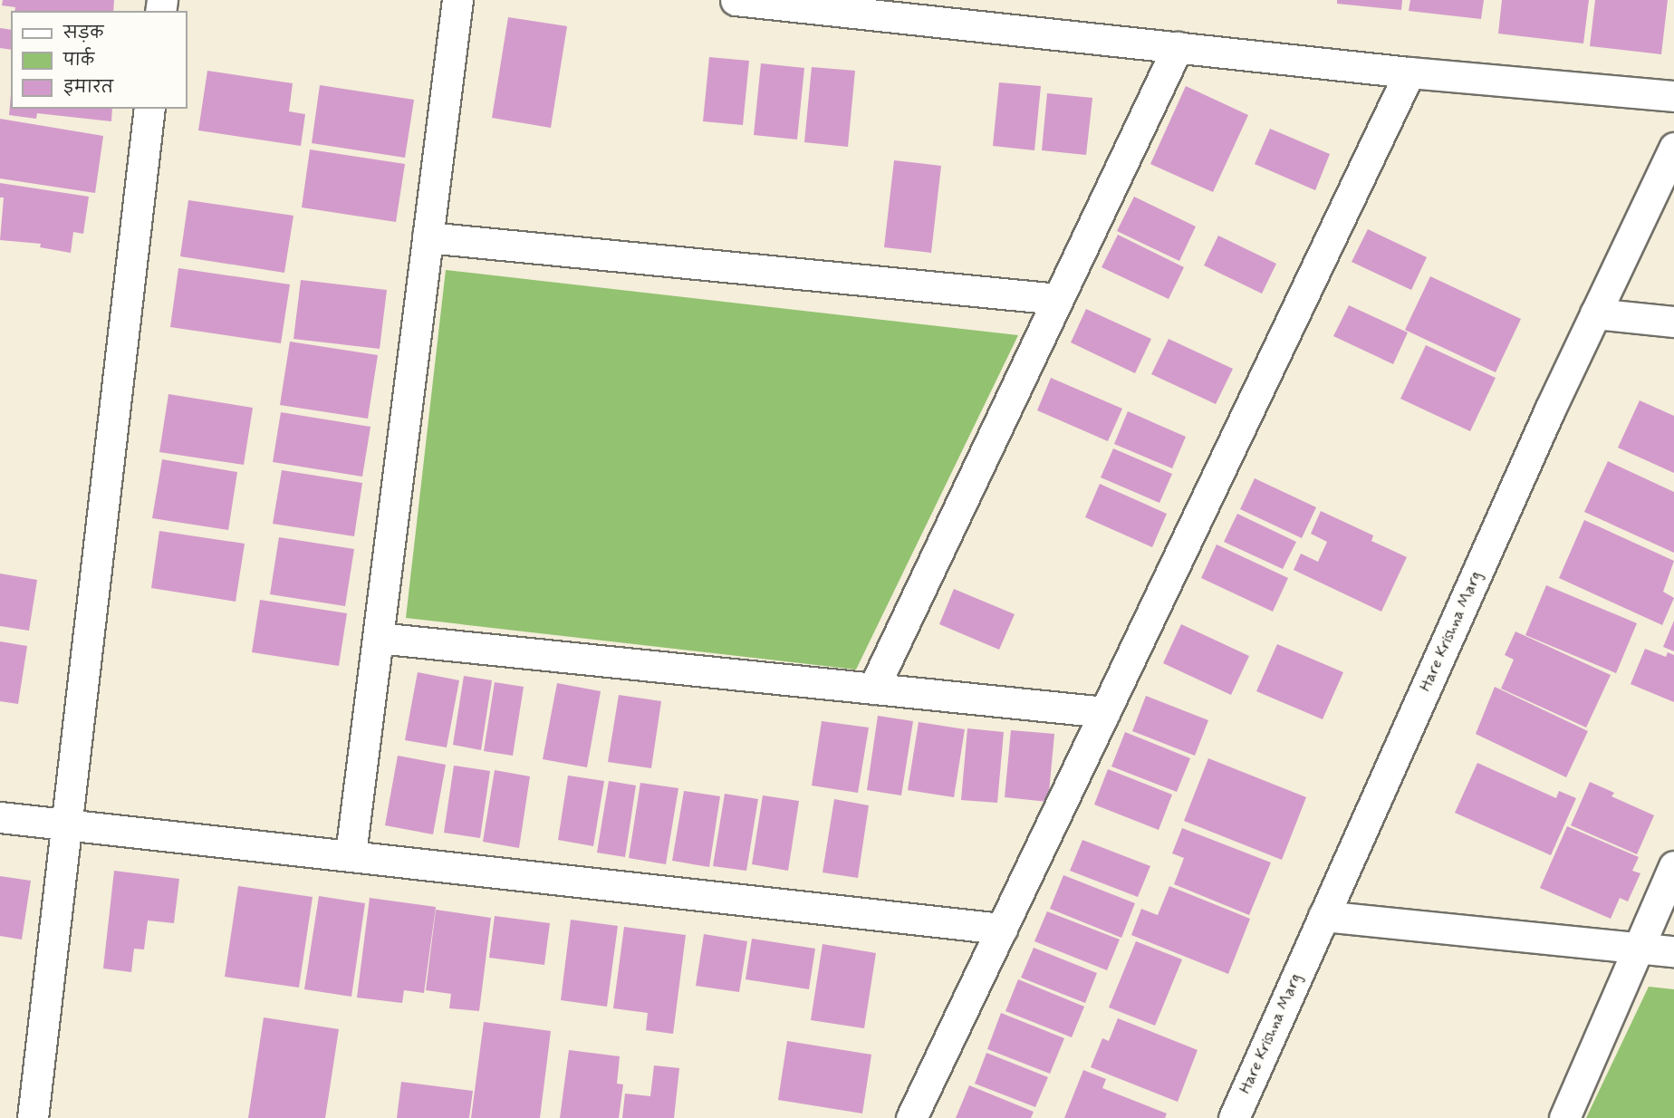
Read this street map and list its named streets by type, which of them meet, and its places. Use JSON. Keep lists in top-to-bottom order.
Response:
{
  "streets": {
    "street": ["Hare Krishna Marg"]
  },
  "legend": ["सड़क", "पार्क", "इमारत"]
}
